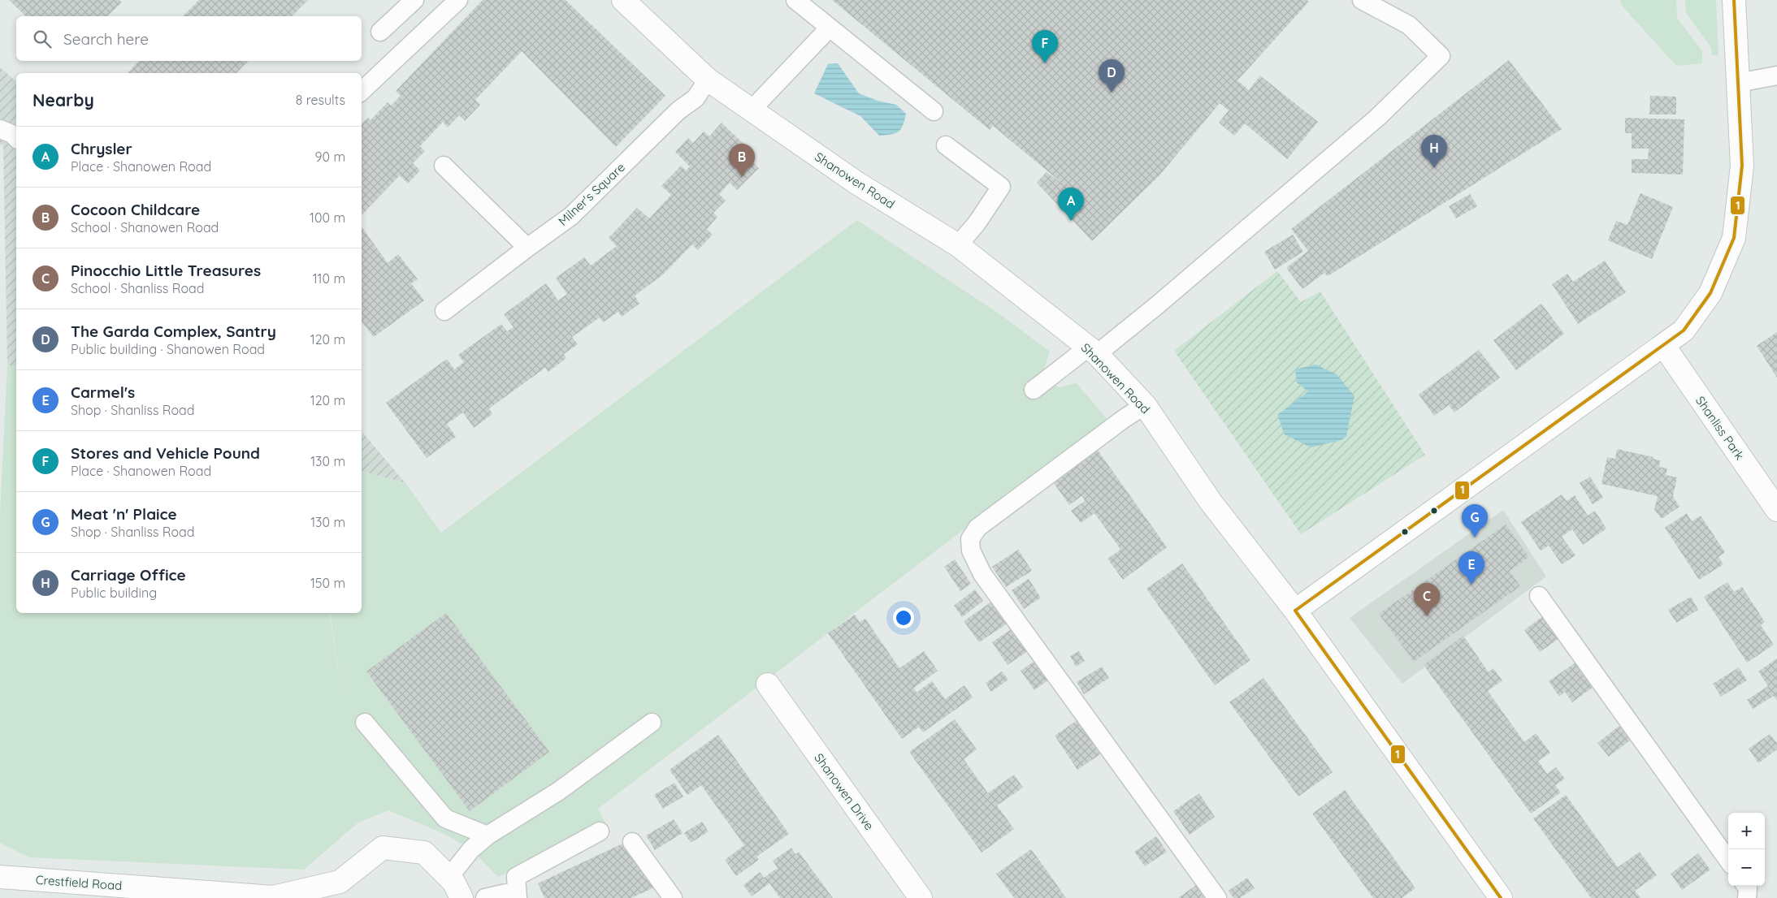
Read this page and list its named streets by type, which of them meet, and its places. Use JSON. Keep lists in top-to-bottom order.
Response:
{
  "streets": {
    "street": [
      "Shanowen Road",
      "Shanliss Park",
      "Shanowen Drive",
      "Crestfield Road"
    ],
    "lane": ["Milner's Square"]
  },
  "crossings": [
    ["Shanowen Road", "Milner's Square"]
  ],
  "lines": ["transit line 1"],
  "page": {
    "search": "Search here",
    "pins": [
      "F",
      "D",
      "H",
      "B",
      "A",
      "G",
      "E",
      "C"
    ],
    "heading": ["Nearby", "8 results"],
    "list": [
      {
        "mark": "A",
        "name": "Chrysler",
        "note": "Place · Shanowen Road",
        "value": "90 m"
      },
      {
        "mark": "B",
        "name": "Cocoon Childcare",
        "note": "School · Shanowen Road",
        "value": "100 m"
      },
      {
        "mark": "C",
        "name": "Pinocchio Little Treasures",
        "note": "School · Shanliss Road",
        "value": "110 m"
      },
      {
        "mark": "D",
        "name": "The Garda Complex, Santry",
        "note": "Public building · Shanowen Road",
        "value": "120 m"
      },
      {
        "mark": "E",
        "name": "Carmel's",
        "note": "Shop · Shanliss Road",
        "value": "120 m"
      },
      {
        "mark": "F",
        "name": "Stores and Vehicle Pound",
        "note": "Place · Shanowen Road",
        "value": "130 m"
      },
      {
        "mark": "G",
        "name": "Meat 'n' Plaice",
        "note": "Shop · Shanliss Road",
        "value": "130 m"
      },
      {
        "mark": "H",
        "name": "Carriage Office",
        "note": "Public building",
        "value": "150 m"
      }
    ],
    "map_buttons": ["+", "−"]
  }
}
